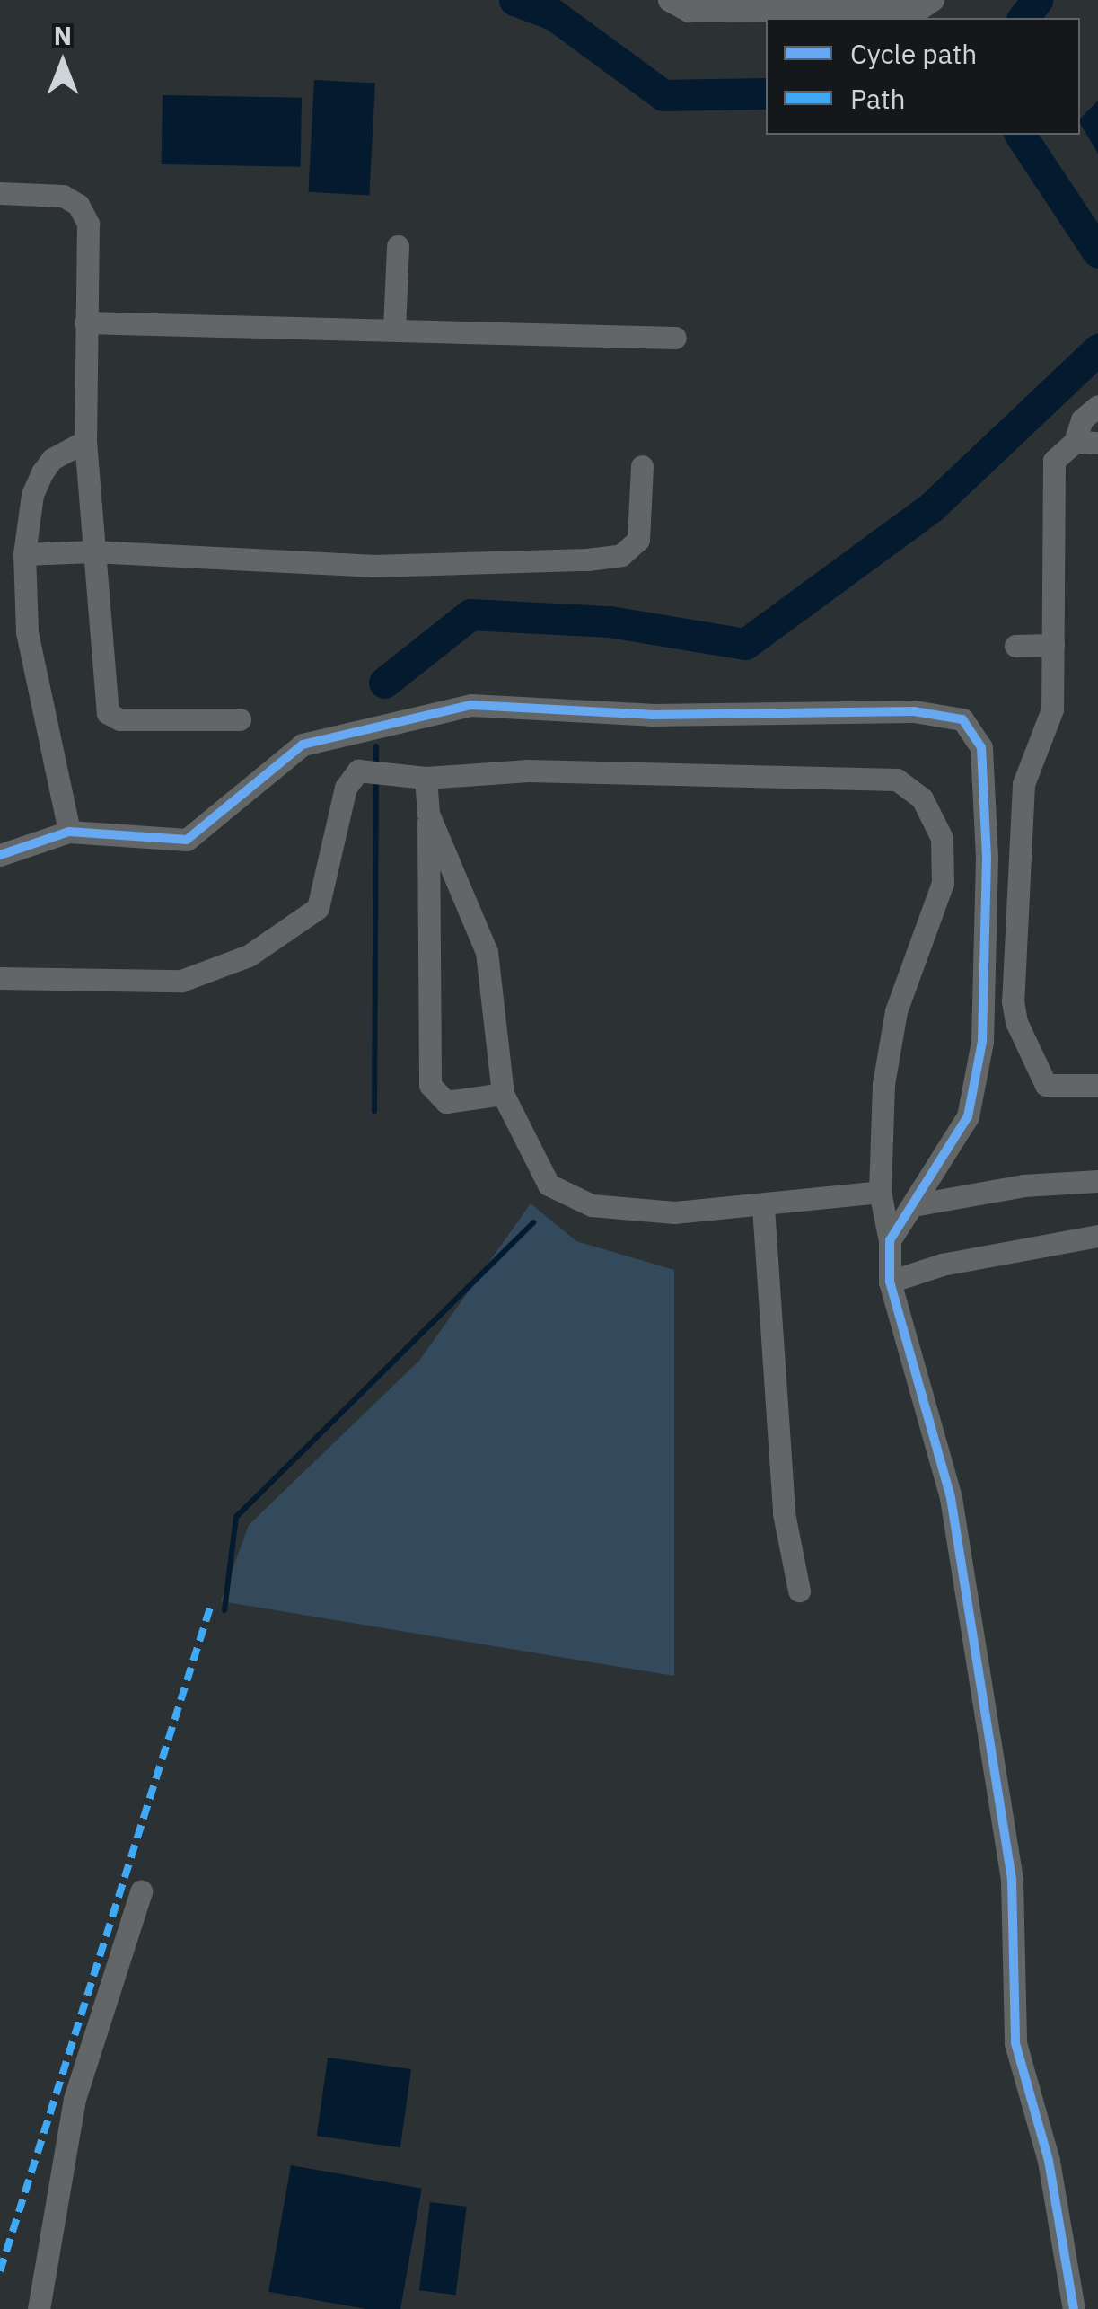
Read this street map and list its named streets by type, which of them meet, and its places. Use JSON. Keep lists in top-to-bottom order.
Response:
{
  "legend": ["Cycle path", "Path"],
  "north": "top"
}
